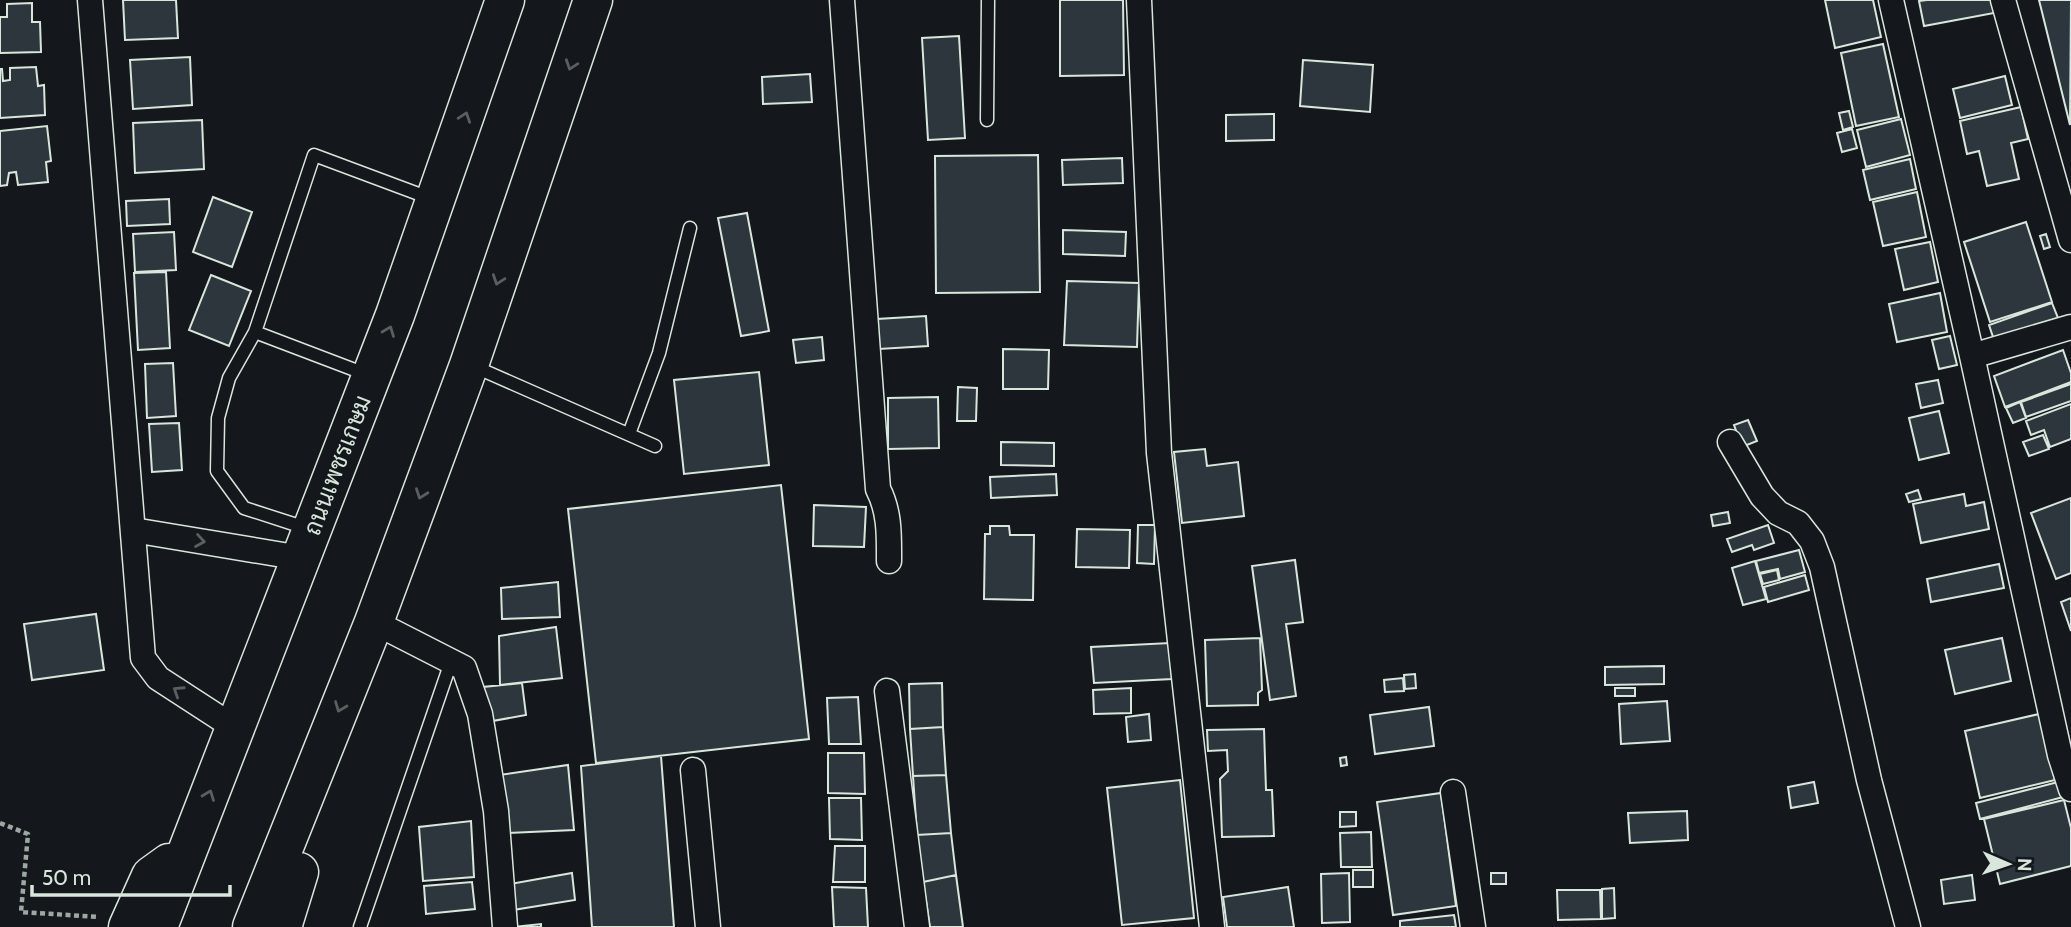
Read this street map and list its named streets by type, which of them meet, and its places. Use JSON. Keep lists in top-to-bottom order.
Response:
{
  "streets": {
    "highway": ["ถนนเพชรเกษม"]
  },
  "scale_bar": "50 m",
  "north": "right"
}
